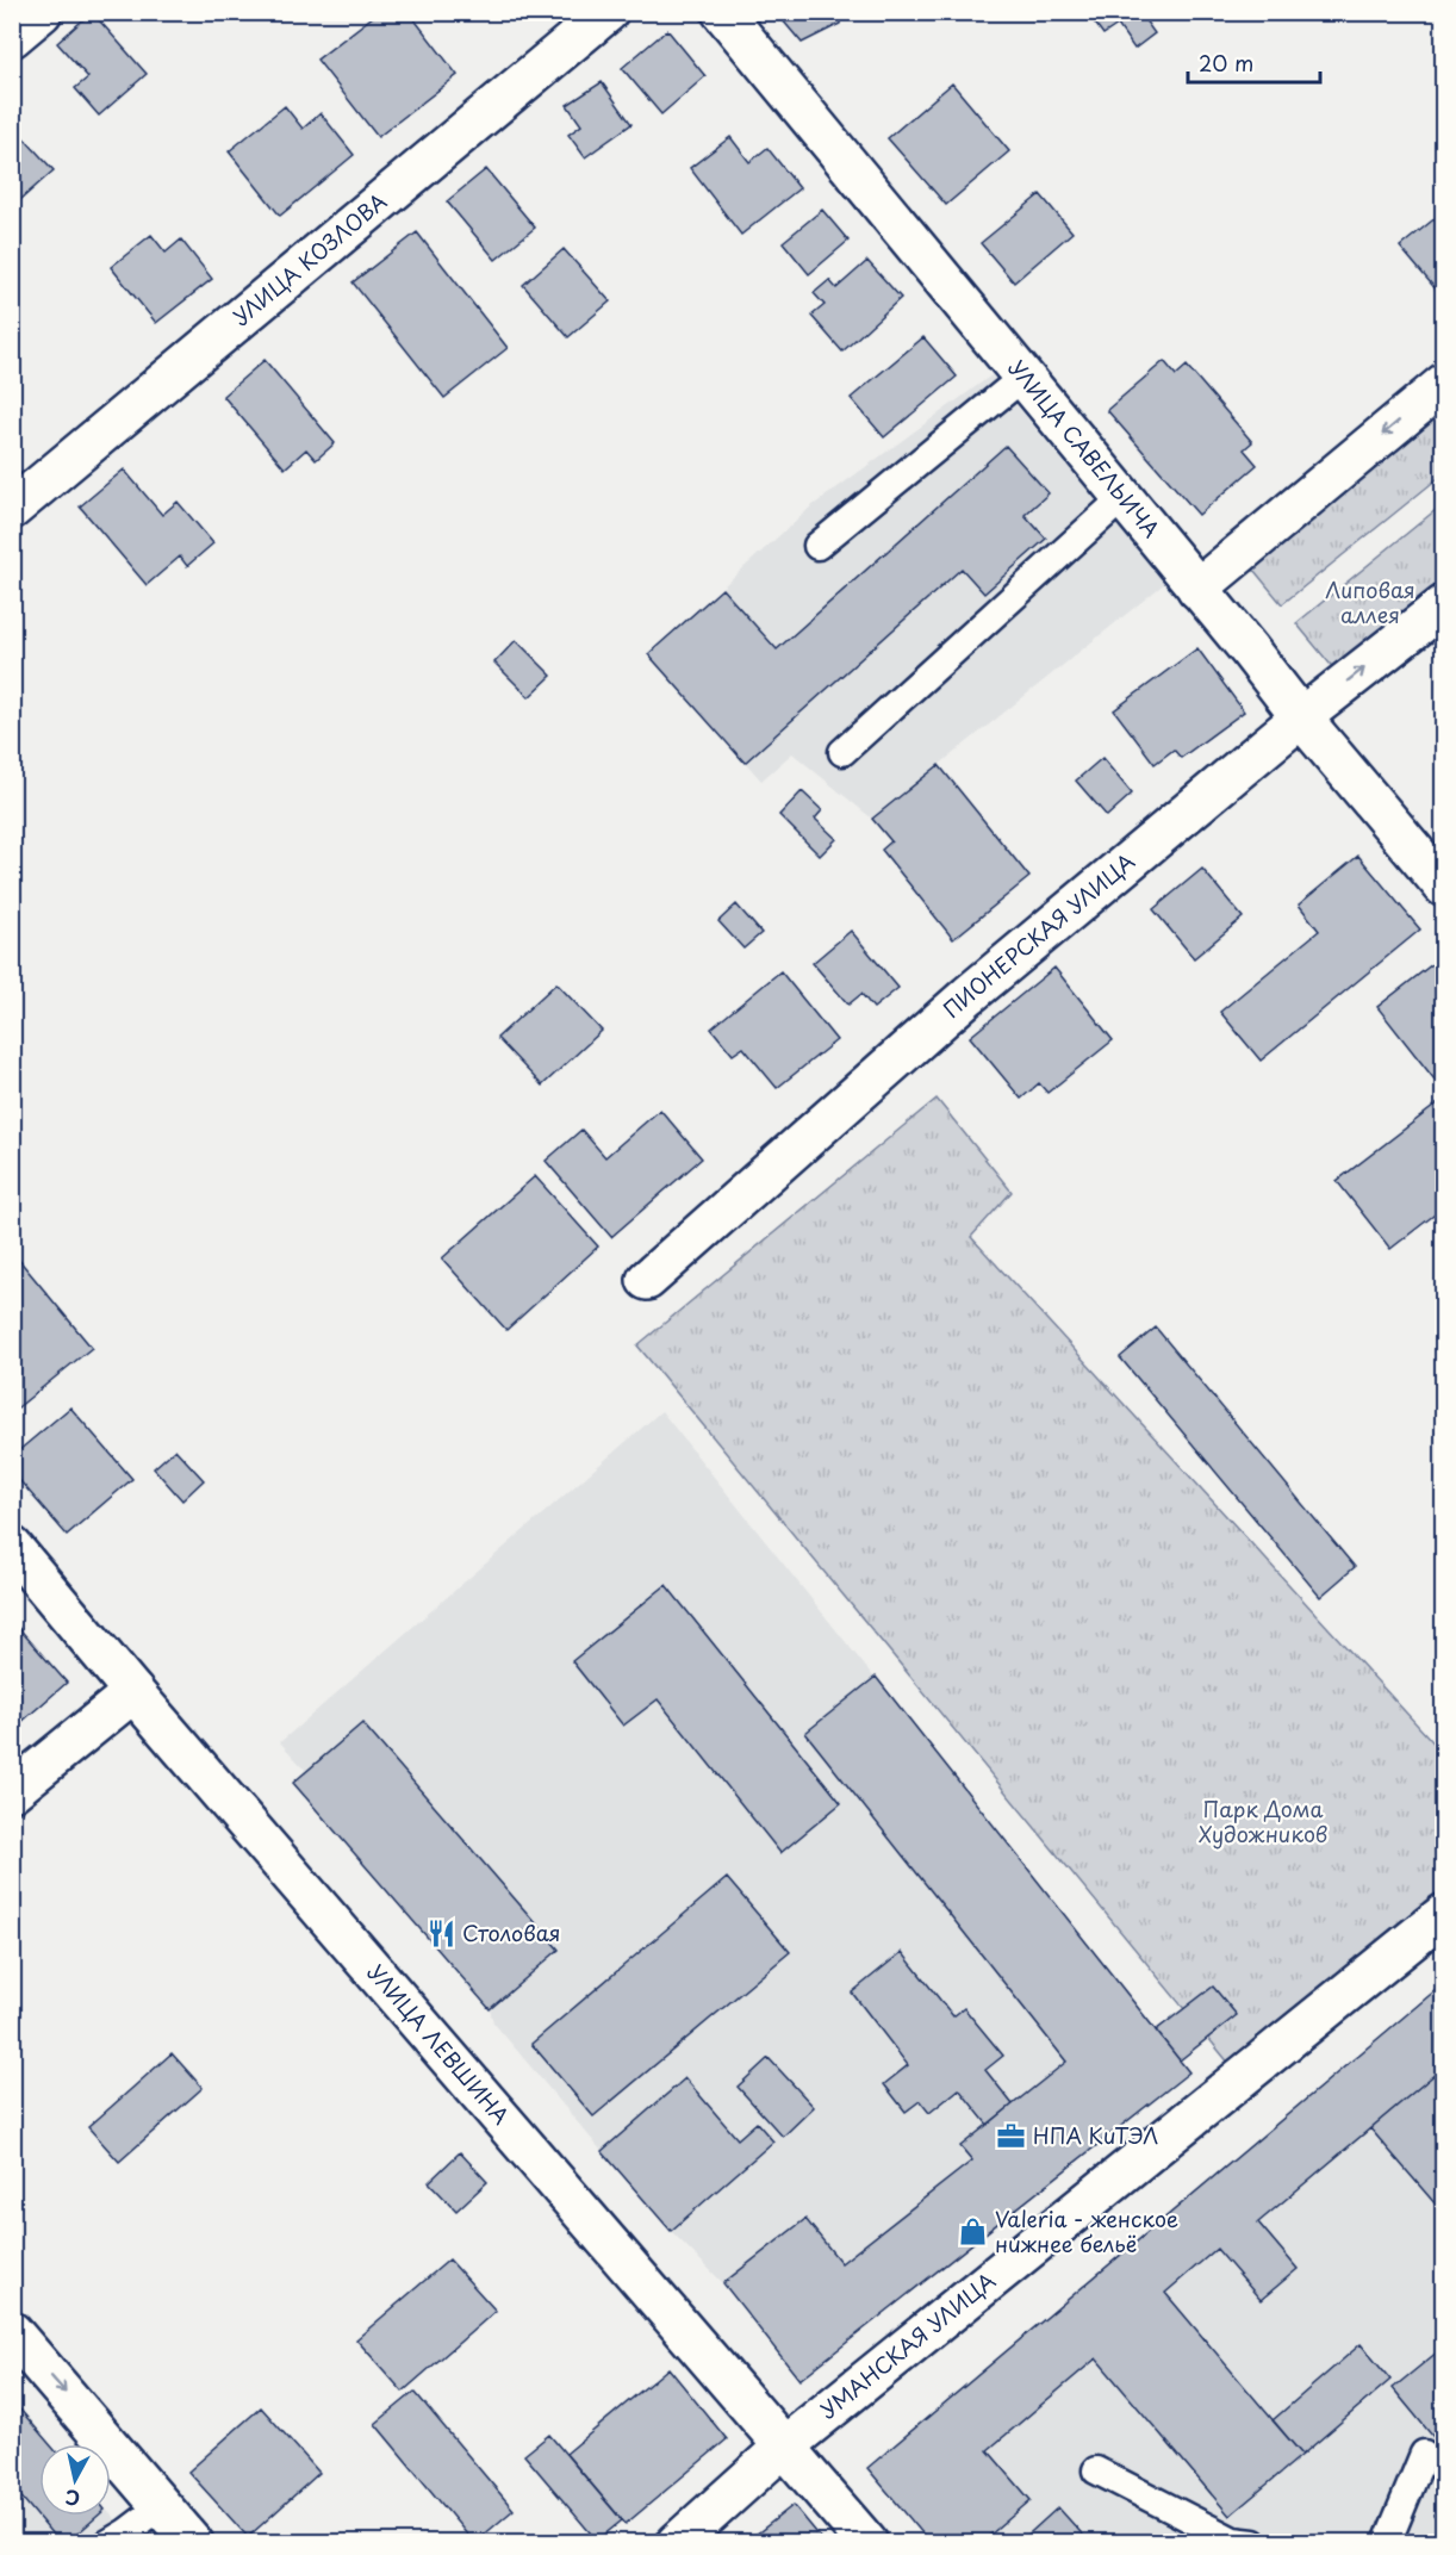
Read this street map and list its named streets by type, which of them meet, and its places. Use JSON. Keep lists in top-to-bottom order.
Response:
{
  "streets": {
    "street": [
      "УЛИЦА КОЗЛОВА",
      "УЛИЦА САВЕЛЬИЧА",
      "ПИОНЕРСКАЯ УЛИЦА",
      "УЛИЦА ЛЕВШИНА",
      "УМАНСКАЯ УЛИЦА"
    ]
  },
  "crossings": [
    ["УЛИЦА САВЕЛЬИЧА", "ПИОНЕРСКАЯ УЛИЦА"],
    ["УЛИЦА ЛЕВШИНА", "УМАНСКАЯ УЛИЦА"]
  ],
  "parks": ["Липовая аллея", "Парк Дома Художников"],
  "places": {
    "restaurant": ["Столовая"],
    "office": ["НПА КиТЭЛ"],
    "shop": ["Valeria - женское нижнее бельё"]
  },
  "scale_bar": "20 m",
  "north": "bottom"
}
